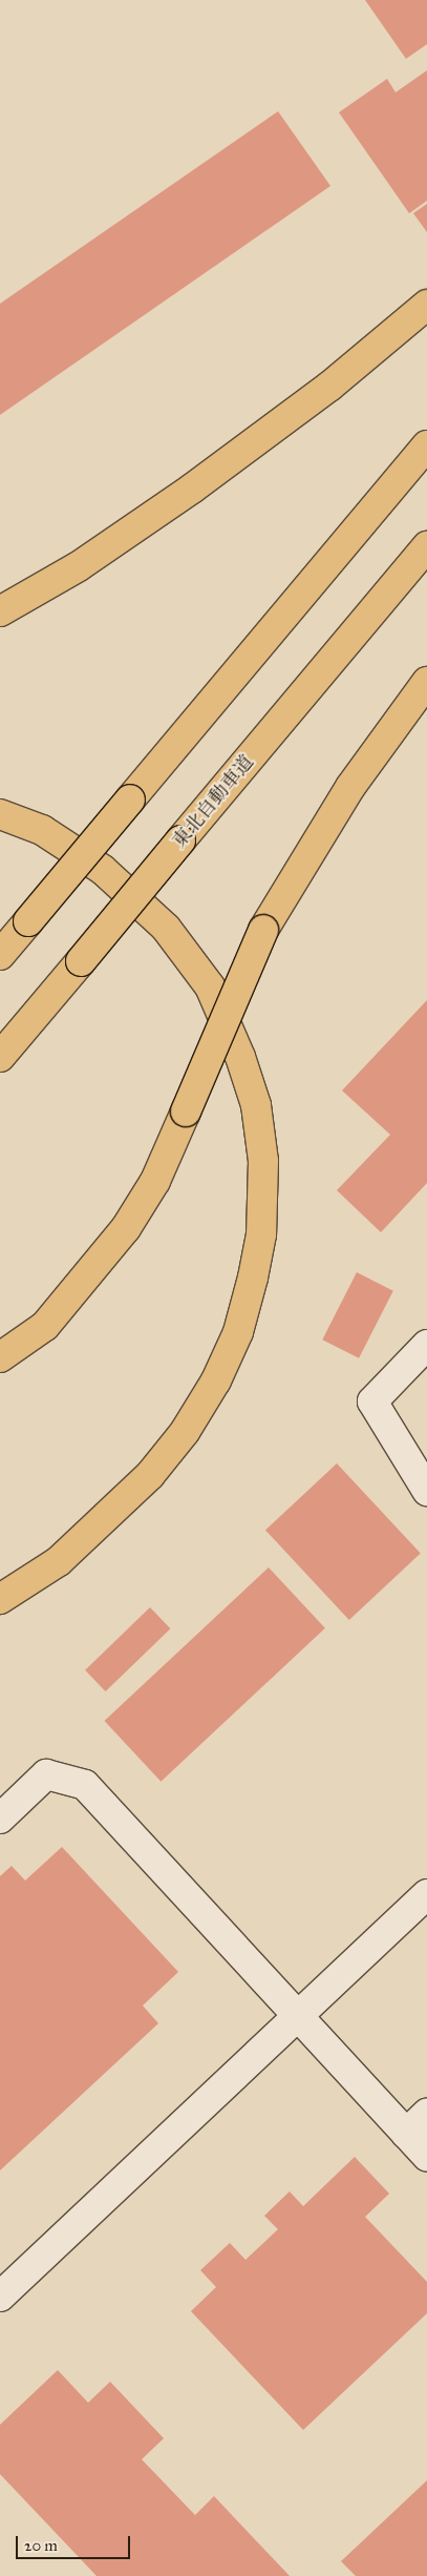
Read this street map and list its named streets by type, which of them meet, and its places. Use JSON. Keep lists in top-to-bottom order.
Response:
{
  "streets": {
    "highway": ["東北自動車道"]
  },
  "scale_bar": "20 m"
}
